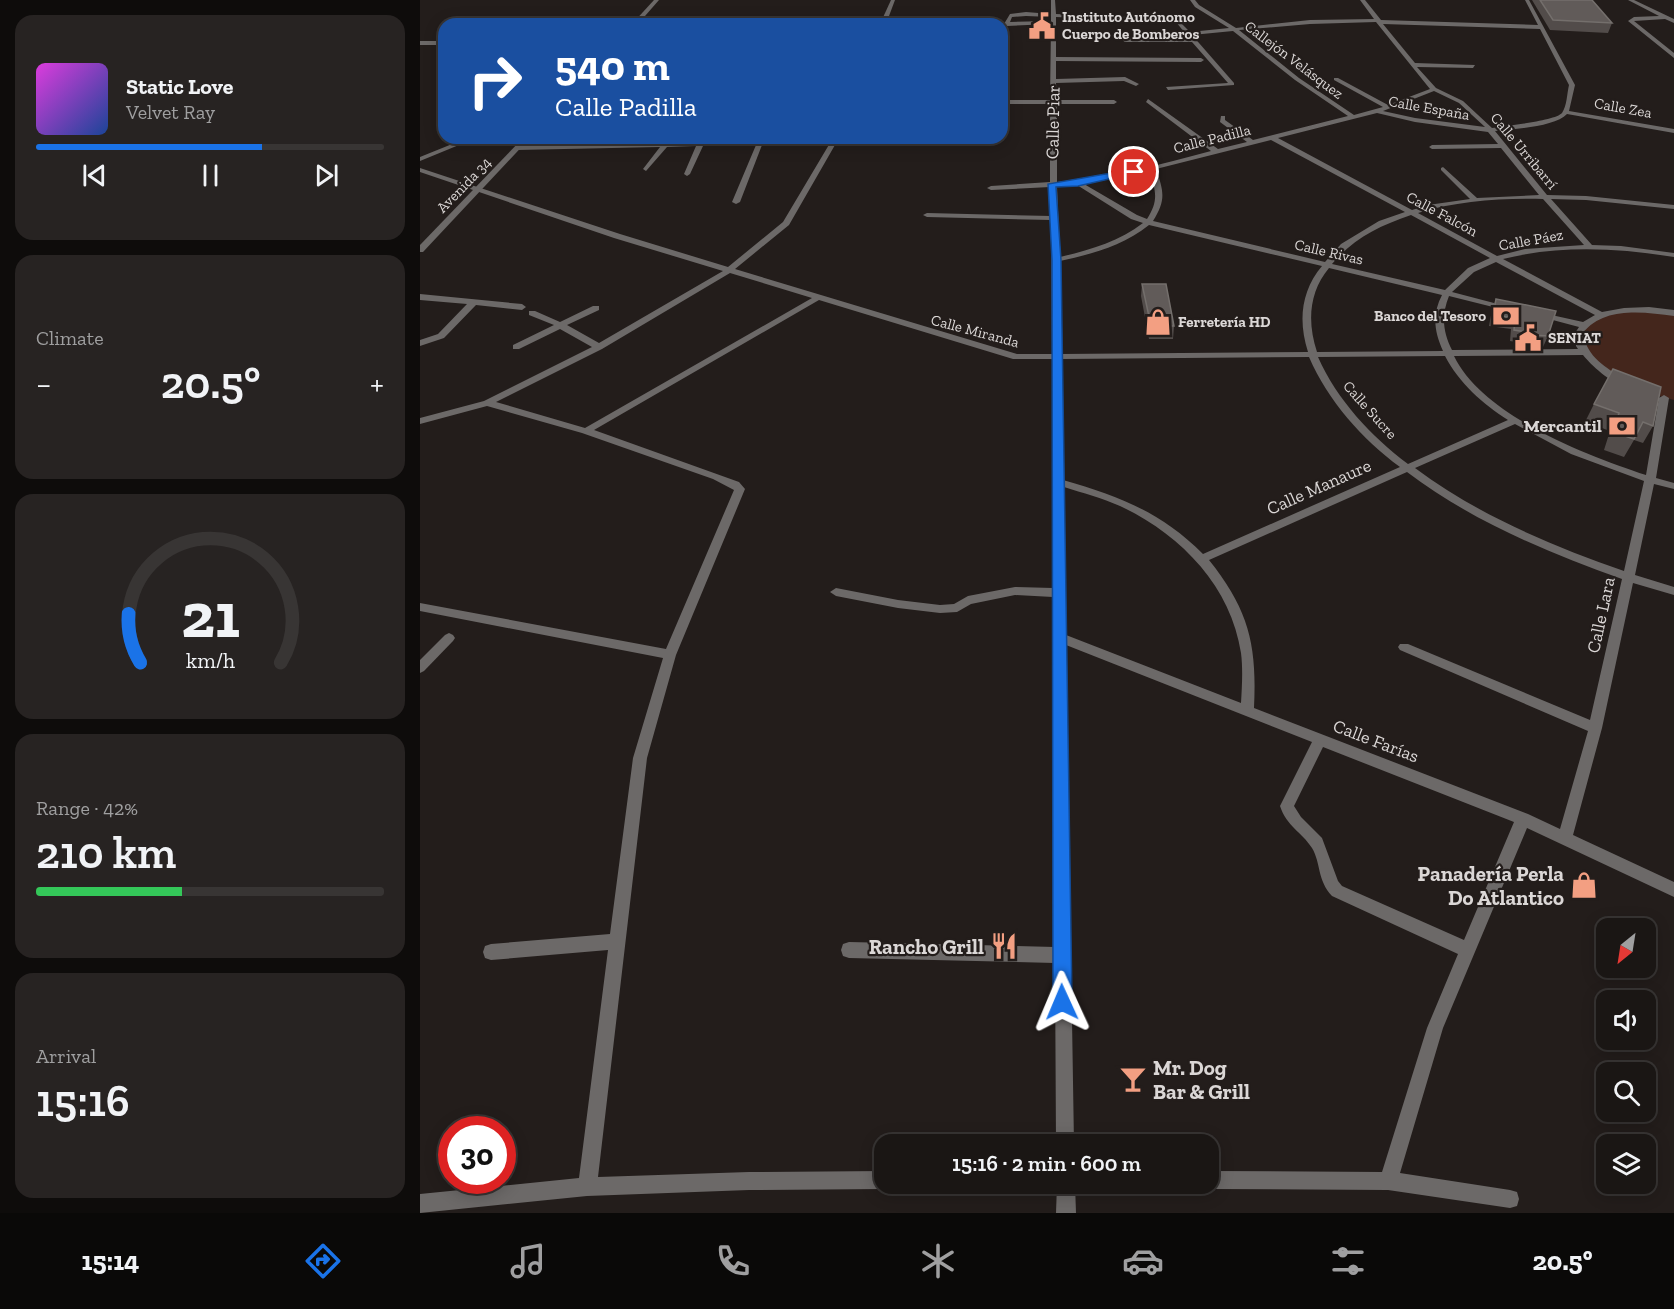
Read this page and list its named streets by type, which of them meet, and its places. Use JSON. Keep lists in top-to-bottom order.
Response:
{
  "streets": {
    "street": [
      "Callejón Velásquez",
      "Calle España",
      "Calle Zea",
      "Calle Piar",
      "Calle Padilla",
      "Calle Urribarrí",
      "Avenida 34",
      "Calle Falcón",
      "Calle Páez",
      "Calle Rivas",
      "Calle Miranda",
      "Calle Sucre",
      "Calle Manaure",
      "Calle Lara",
      "Calle Farías"
    ]
  },
  "crossings": [
    ["Callejón Velásquez", "Calle Padilla"],
    ["Calle España", "Calle Zea"],
    ["Calle España", "Calle Padilla"],
    ["Calle España", "Calle Urribarrí"],
    ["Calle Piar", "Calle Padilla"],
    ["Calle Piar", "Calle Miranda"],
    ["Calle Piar", "Calle Farías"],
    ["Calle Padilla", "Calle Urribarrí"],
    ["Calle Padilla", "Calle Falcón"],
    ["Calle Padilla", "Calle Rivas"],
    ["Calle Urribarrí", "Calle Páez"],
    ["Calle Urribarrí", "Calle Sucre"],
    ["Avenida 34", "Calle Miranda"],
    ["Calle Falcón", "Calle Páez"],
    ["Calle Falcón", "Calle Sucre"],
    ["Calle Páez", "Calle Rivas"],
    ["Calle Rivas", "Calle Sucre"],
    ["Calle Miranda", "Calle Sucre"],
    ["Calle Sucre", "Calle Manaure"],
    ["Calle Sucre", "Calle Lara"],
    ["Calle Lara", "Calle Farías"]
  ],
  "places": {
    "public building": ["Instituto Autónomo Cuerpo de Bomberos", "SENIAT"],
    "bank": ["Banco del Tesoro", "Mercantil"],
    "shop": ["Ferretería HD", "Panadería Perla Do Atlantico"],
    "restaurant": ["Rancho Grill"],
    "bar": ["Mr. Dog Bar & Grill"]
  },
  "north": "bottom left",
  "page": {
    "turn": ["540 m", "Calle Padilla"],
    "song": ["Static Love", "Velvet Ray"],
    "tile": [
      "Climate",
      ["Range · 42%", "210 km"],
      ["Arrival", "15:16"]
    ],
    "heat": ["−", "20.5°", "+"],
    "limit": "30",
    "trip": "15:16 · 2 min · 600 m",
    "tabs": ["15:14", "20.5°"],
    "gauge": ["21", "km/h"]
  }
}
